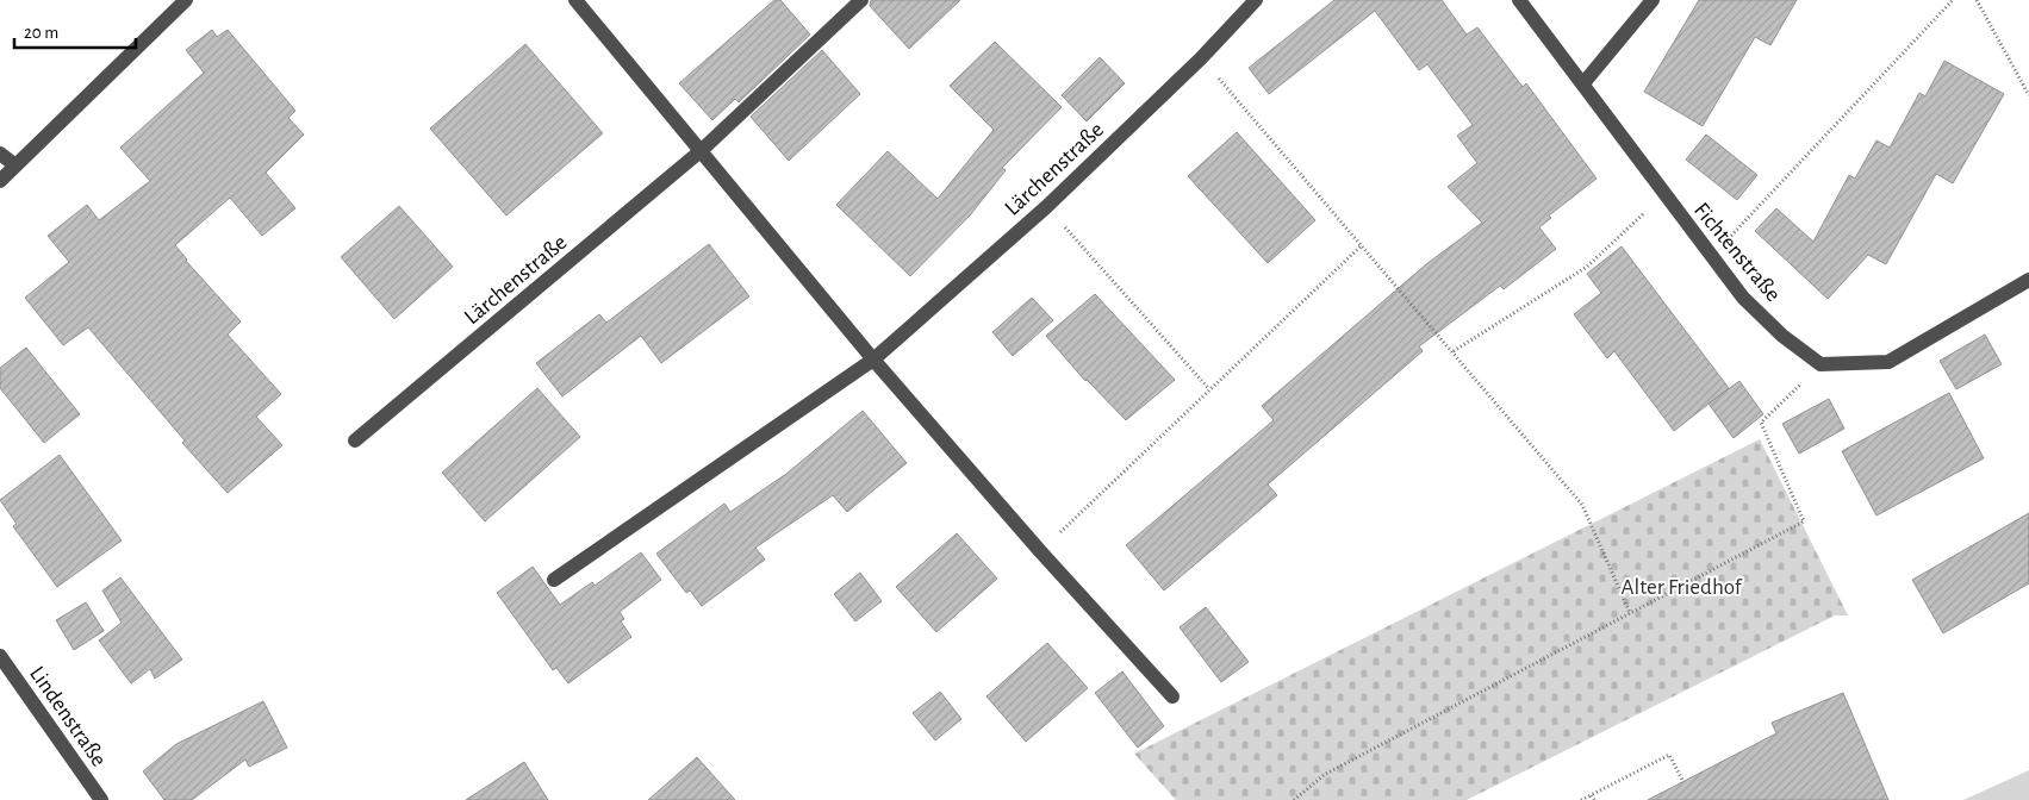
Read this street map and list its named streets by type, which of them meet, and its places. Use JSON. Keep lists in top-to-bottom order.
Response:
{
  "streets": {
    "street": ["Lärchenstraße", "Fichtenstraße", "Lindenstraße"]
  },
  "parks": ["Alter Friedhof"],
  "scale_bar": "20 m"
}
